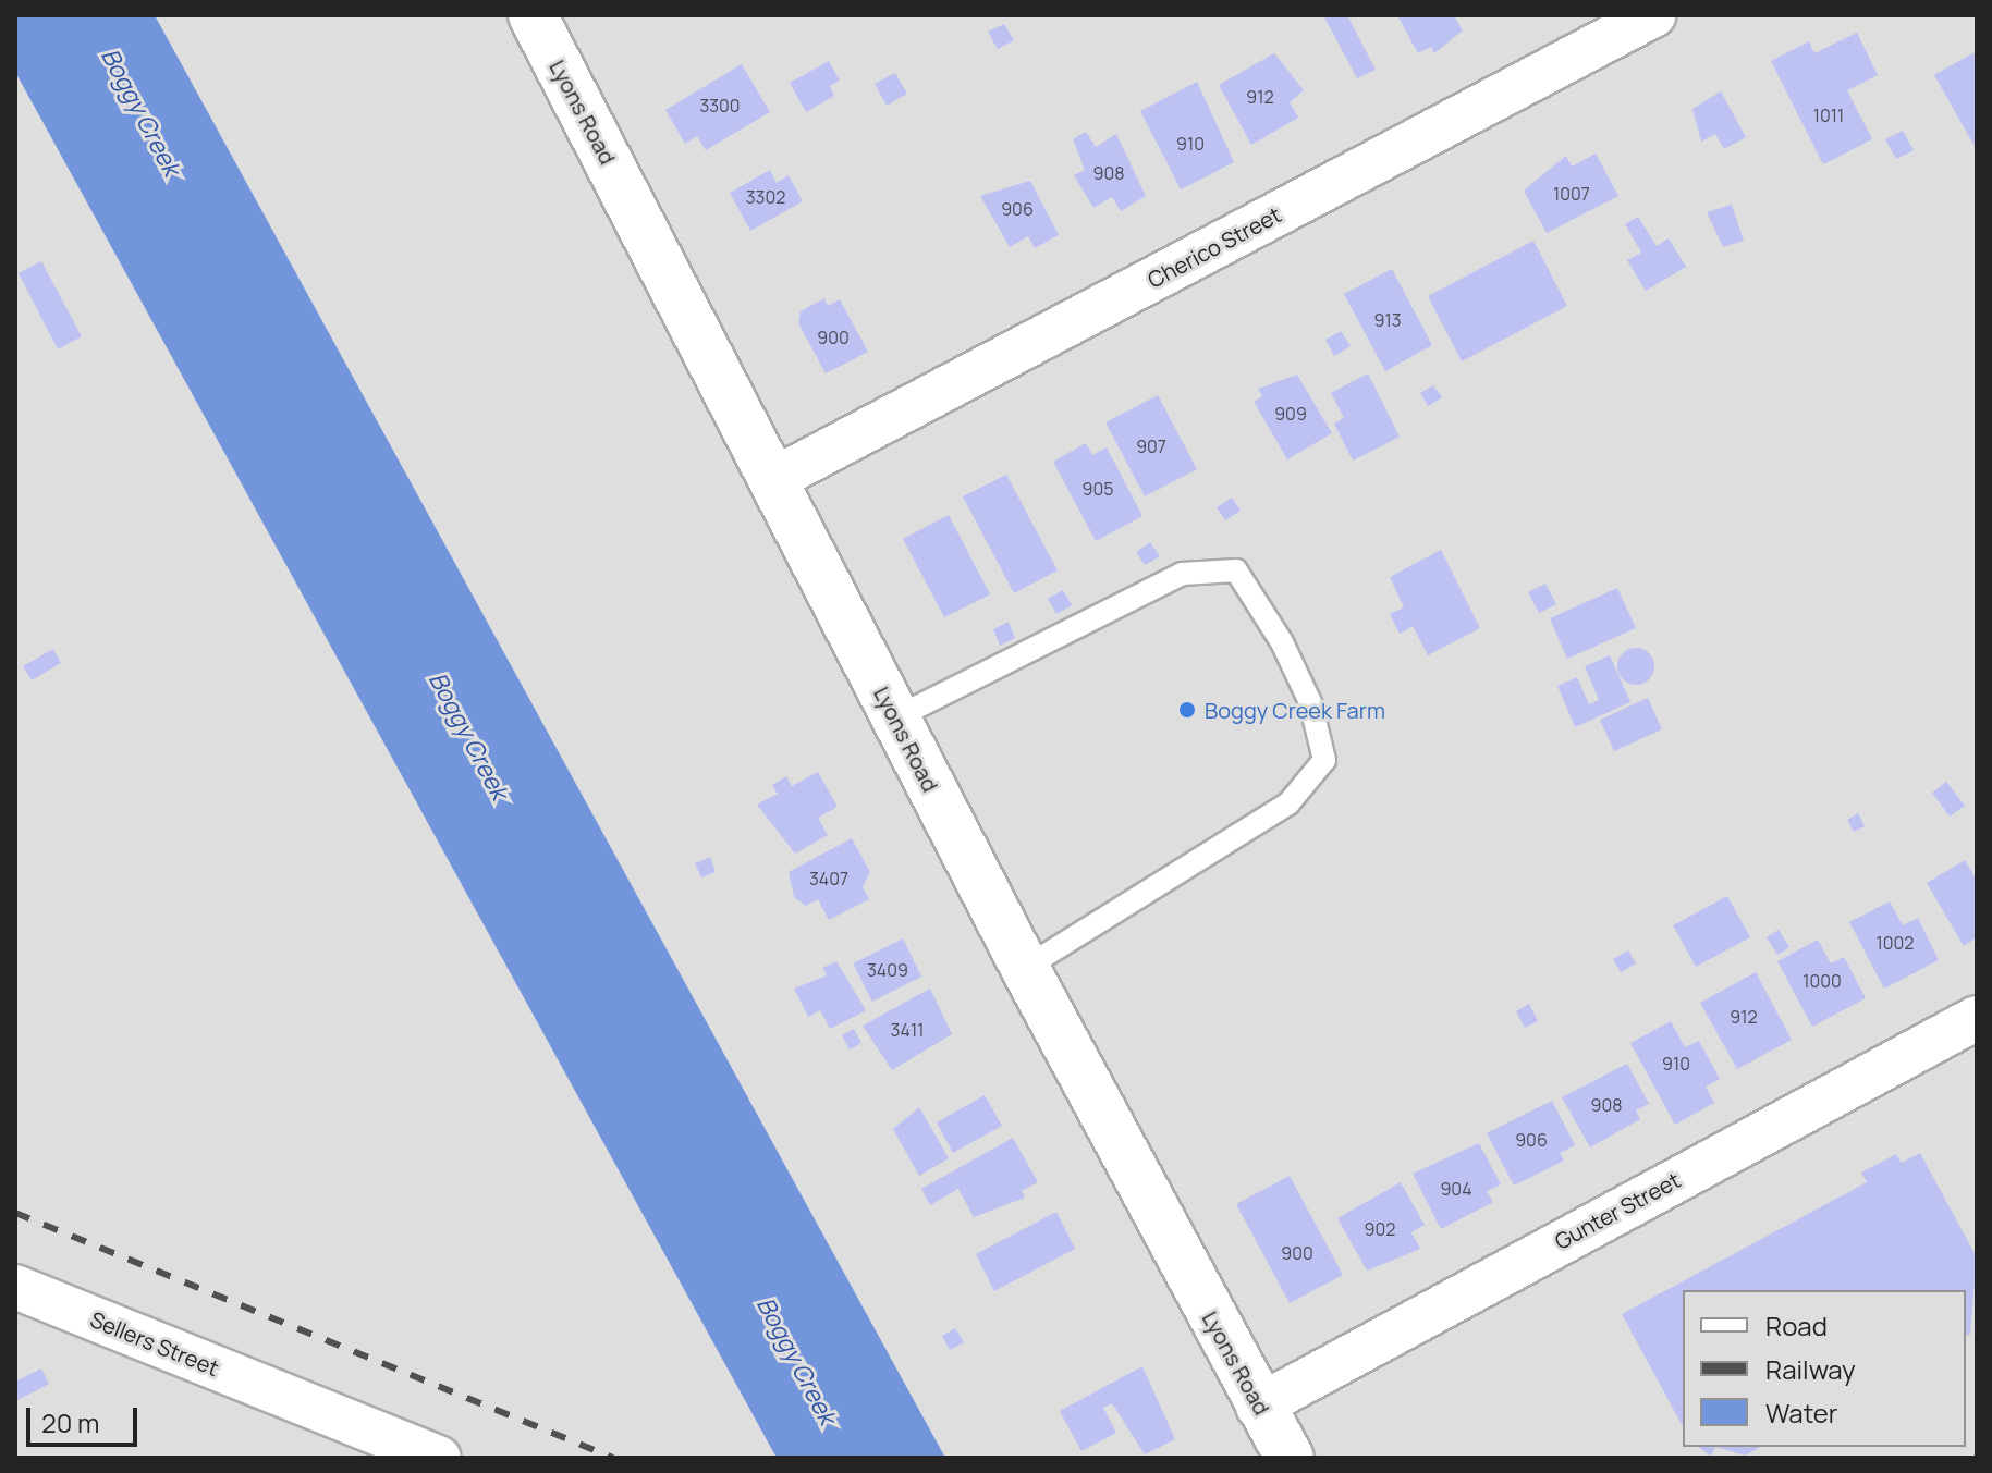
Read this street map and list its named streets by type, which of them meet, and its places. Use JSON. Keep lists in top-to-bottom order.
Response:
{
  "streets": {
    "street": [
      "Lyons Road",
      "Cherico Street",
      "Gunter Street",
      "Sellers Street"
    ]
  },
  "crossings": [
    ["Lyons Road", "Cherico Street"],
    ["Lyons Road", "Gunter Street"]
  ],
  "water": ["Boggy Creek"],
  "places": ["Boggy Creek Farm"],
  "house_numbers": [
    "912",
    "3300",
    "1011",
    "910",
    "908",
    "1007",
    "3302",
    "906",
    "913",
    "900",
    "909",
    "907",
    "905",
    "3407",
    "1002",
    "3409",
    "1000",
    "912",
    "3411",
    "910",
    "908",
    "906",
    "904",
    "902",
    "900"
  ],
  "legend": ["Road", "Railway", "Water"],
  "scale_bar": "20 m"
}
